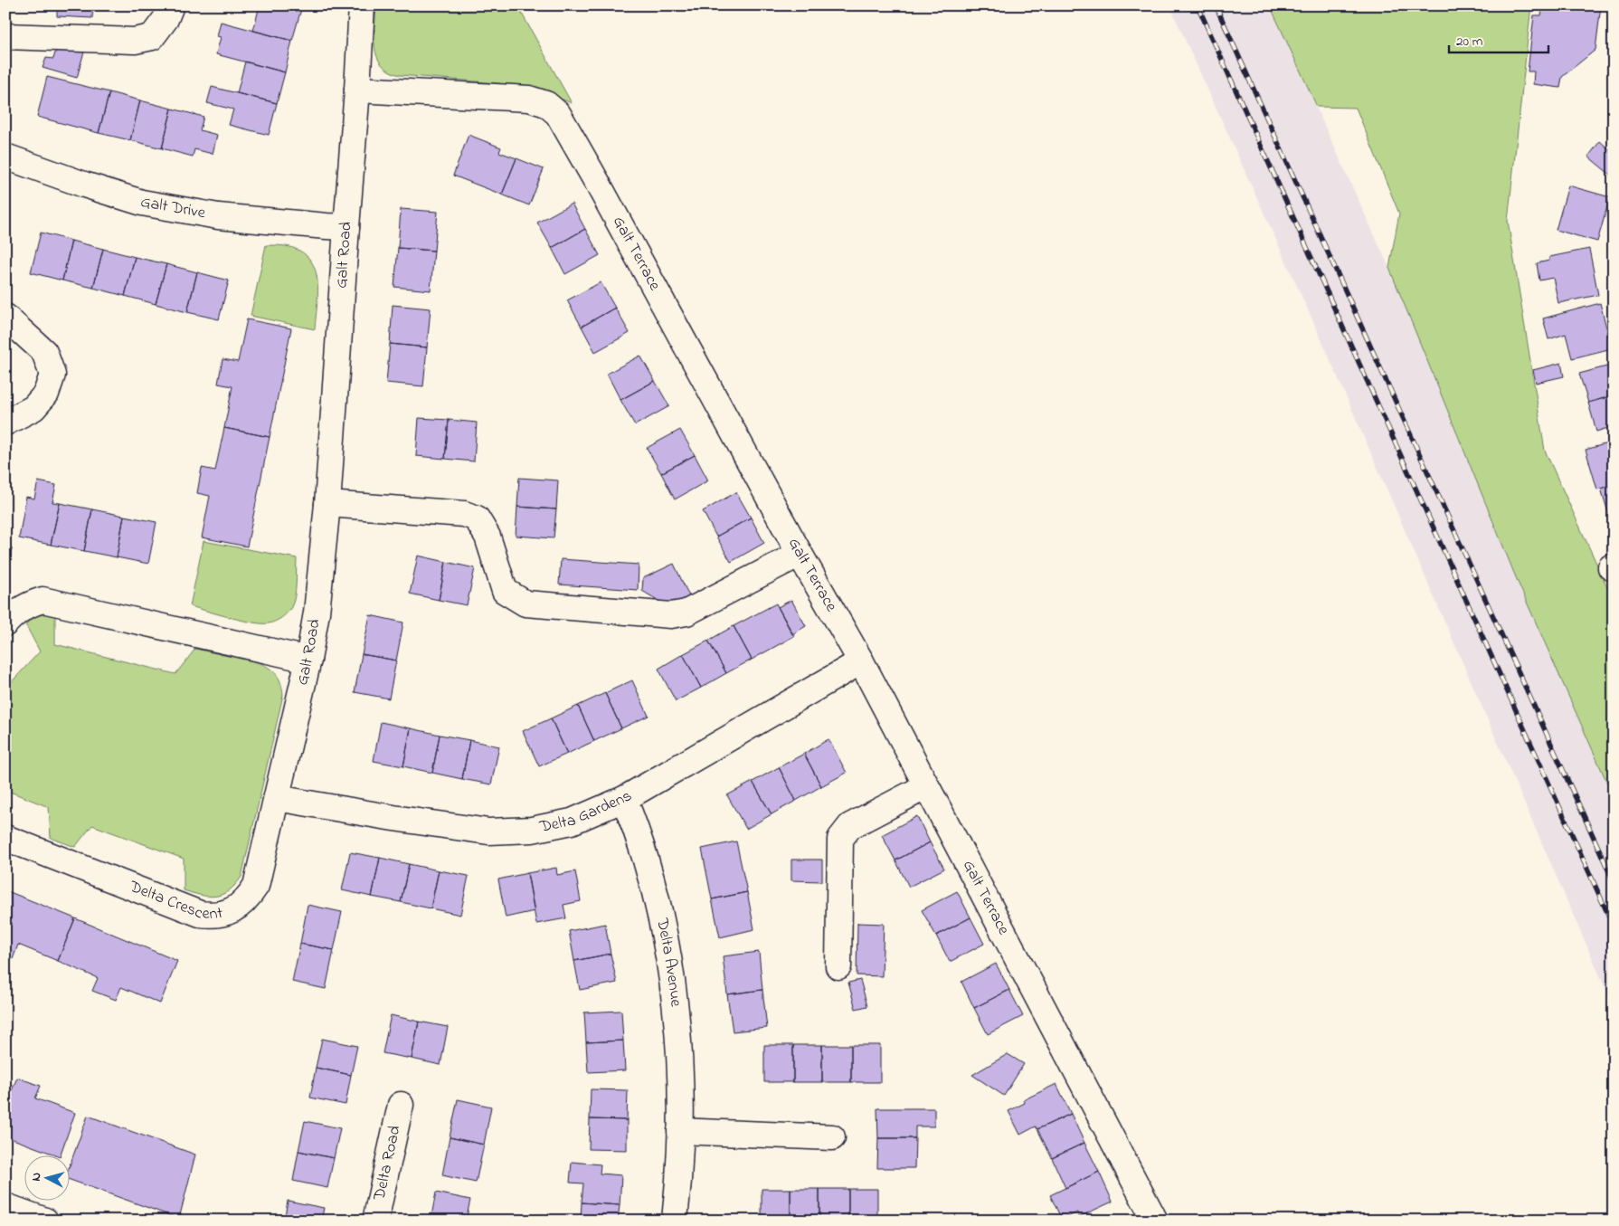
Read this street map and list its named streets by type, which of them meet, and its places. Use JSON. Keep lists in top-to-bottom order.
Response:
{
  "streets": {
    "street": [
      "Galt Drive",
      "Galt Terrace",
      "Galt Road",
      "Delta Gardens",
      "Delta Crescent",
      "Delta Avenue",
      "Delta Road"
    ]
  },
  "crossings": [
    ["Galt Drive", "Galt Road"],
    ["Galt Terrace", "Galt Road"],
    ["Galt Terrace", "Delta Gardens"],
    ["Galt Road", "Delta Gardens"],
    ["Galt Road", "Delta Crescent"],
    ["Delta Gardens", "Delta Crescent"],
    ["Delta Gardens", "Delta Avenue"]
  ],
  "scale_bar": "20 m",
  "north": "left"
}
